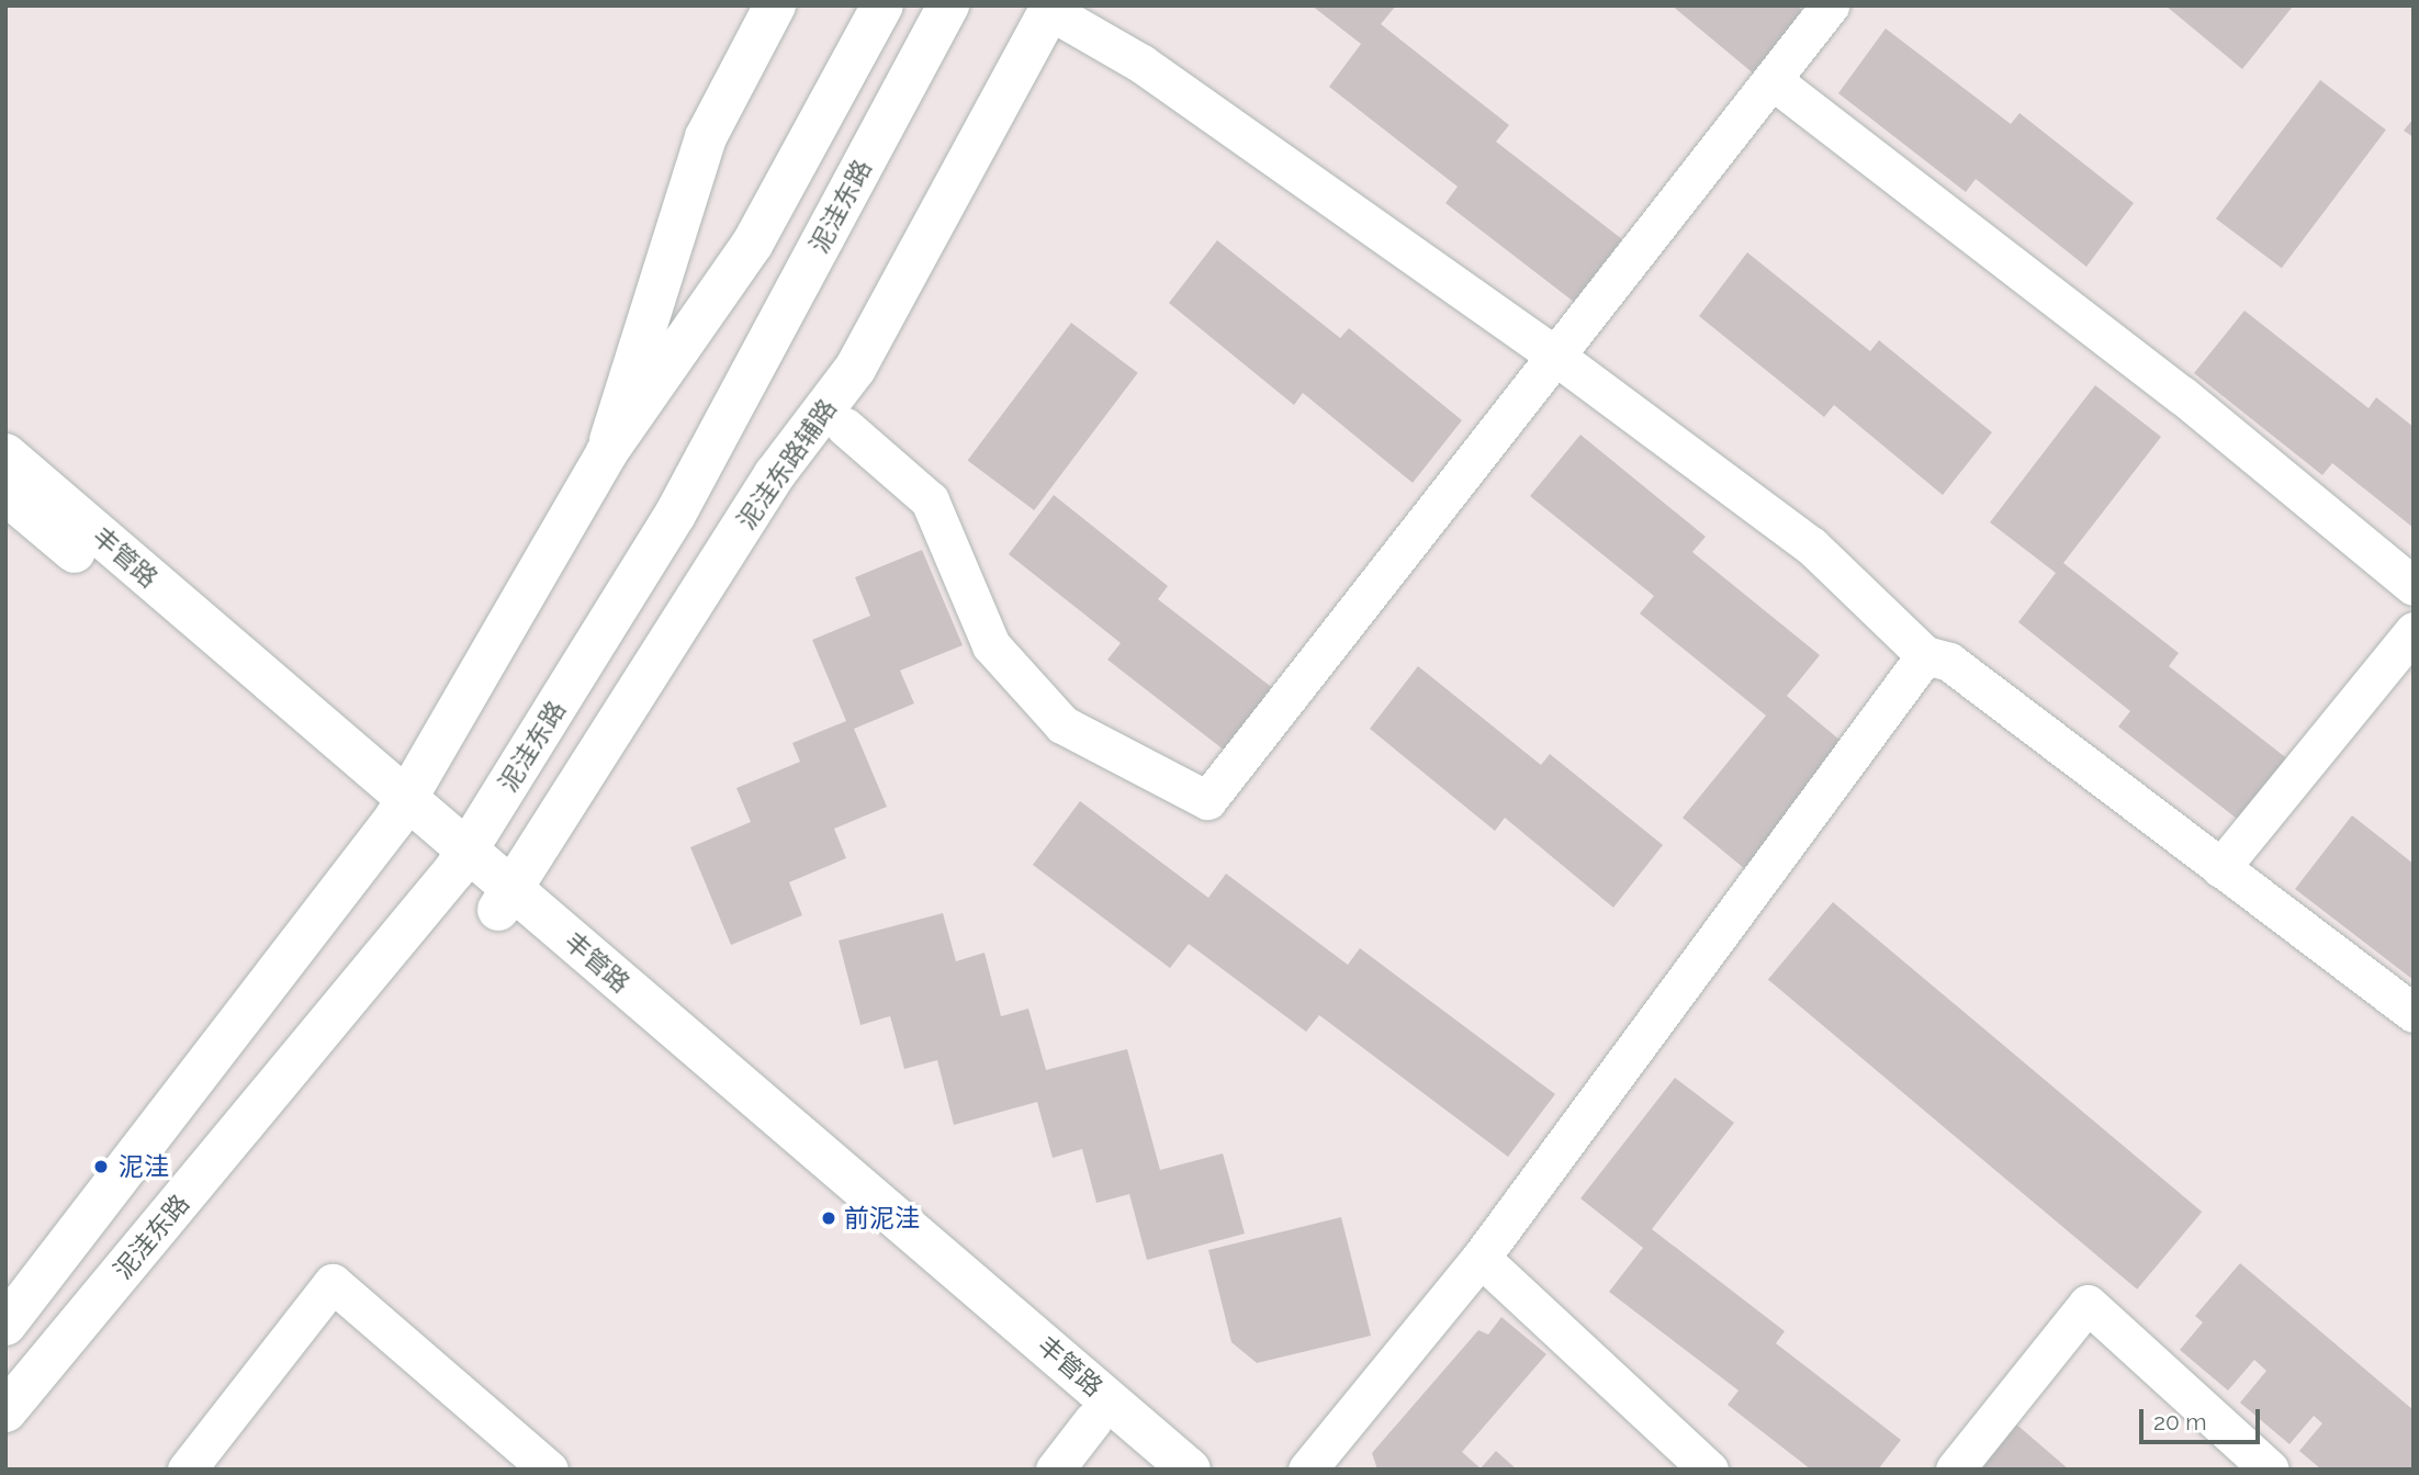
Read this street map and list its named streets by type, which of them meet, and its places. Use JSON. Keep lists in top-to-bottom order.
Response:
{
  "streets": {
    "main road": ["泥洼东路", "泥洼东路辅路", "丰管路"]
  },
  "crossings": [
    ["泥洼东路", "丰管路"],
    ["泥洼东路辅路", "丰管路"]
  ],
  "places": ["泥洼", "前泥洼"],
  "scale_bar": "20 m"
}
